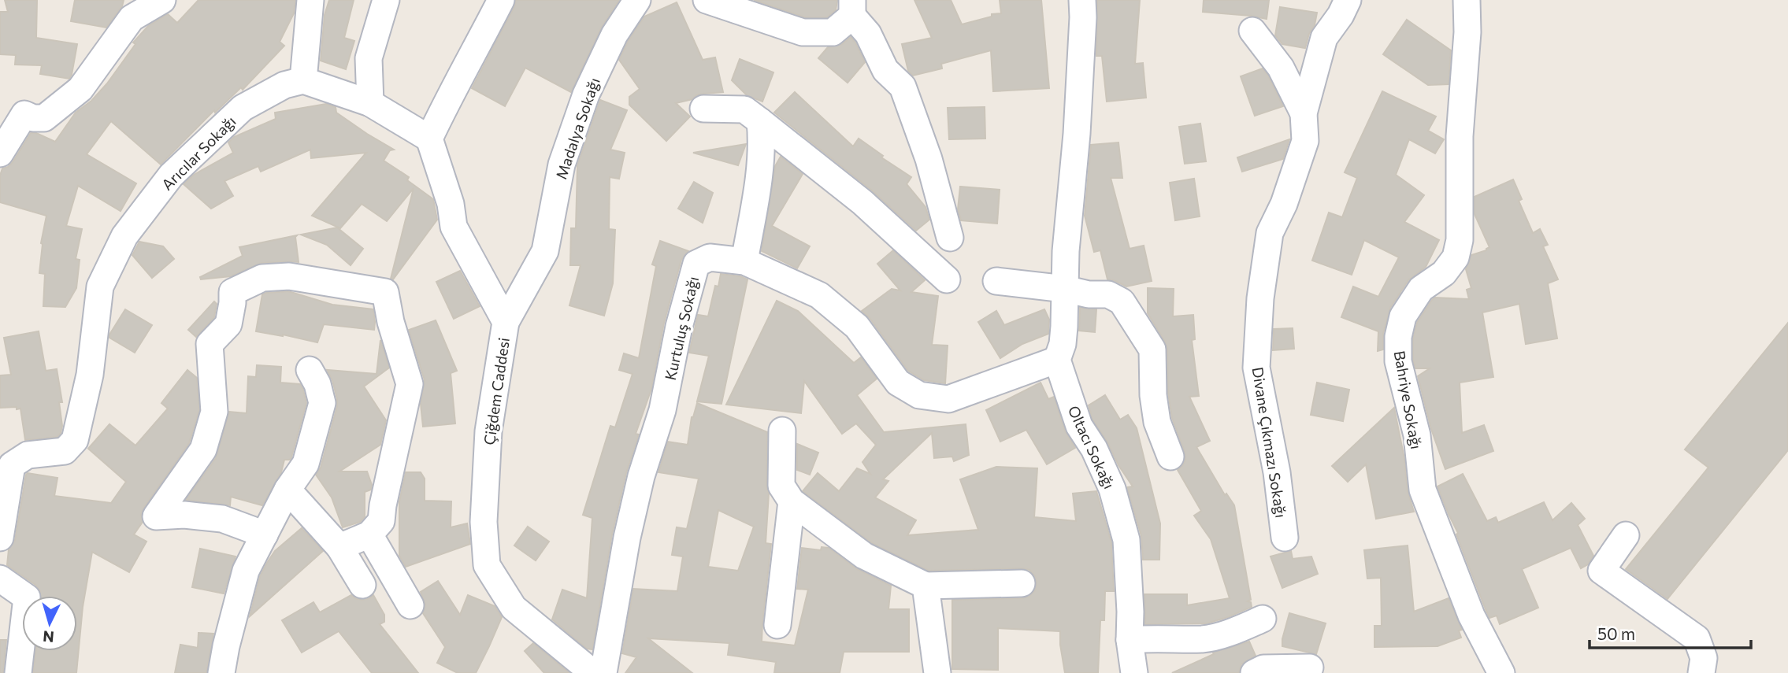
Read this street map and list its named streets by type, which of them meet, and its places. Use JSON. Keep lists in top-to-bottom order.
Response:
{
  "streets": {
    "street": [
      "Madalya Sokağı",
      "Arıcılar Sokağı",
      "Kurtuluş Sokağı",
      "Çiğdem Caddesi",
      "Bahriye Sokağı",
      "Divane Çıkmazı Sokağı",
      "Oltacı Sokağı"
    ]
  },
  "crossings": [
    ["Madalya Sokağı", "Çiğdem Caddesi"],
    ["Kurtuluş Sokağı", "Oltacı Sokağı"]
  ],
  "scale_bar": "50 m",
  "north": "bottom"
}
